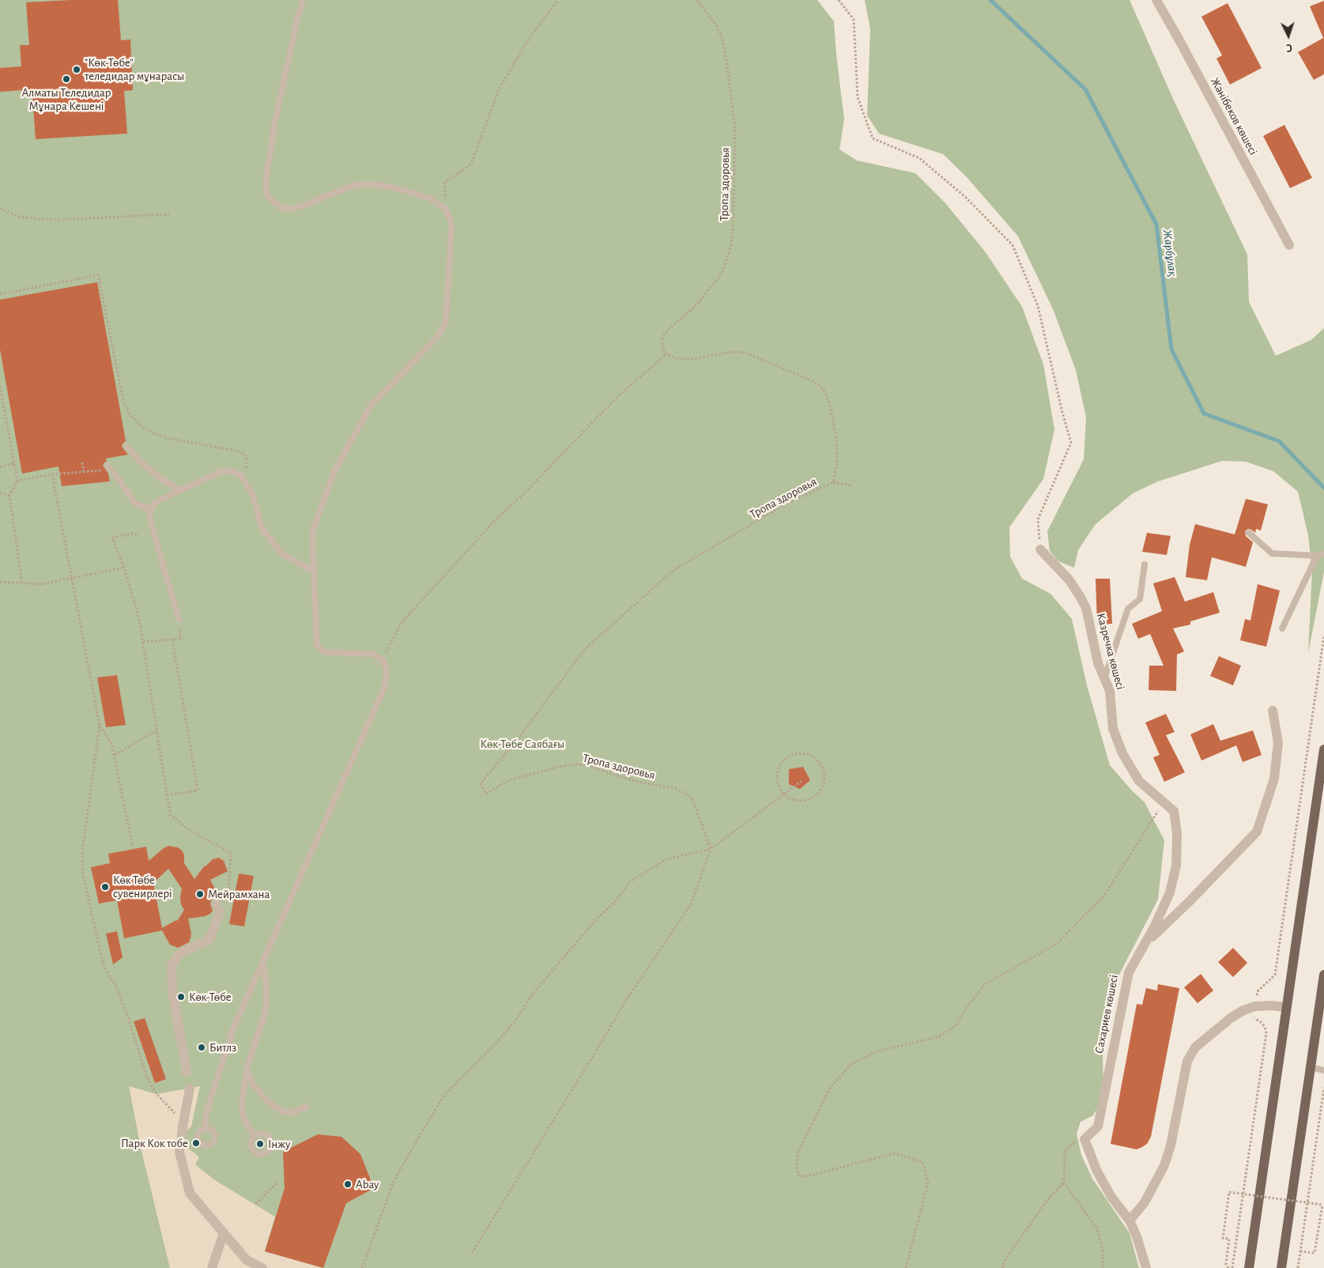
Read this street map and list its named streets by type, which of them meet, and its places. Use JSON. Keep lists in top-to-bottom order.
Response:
{
  "streets": {
    "street": ["Жәнібеков көшесі", "Казречка көшесі", "Сахариев көшесі"],
    "path": ["Тропа здоровья"]
  },
  "crossings": [
    ["Казречка көшесі", "Сахариев көшесі"]
  ],
  "water": ["Жарбұлақ"],
  "parks": ["Көк-Төбе Саябағы"],
  "places": [
    "\"Көк-Төбе\" теледидар мұнарасы",
    "Алматы Теледидар Мұнара Кешені",
    "Көк Төбе сувенирлері",
    "Мейрамхана",
    "Көк-Төбе",
    "Битлз",
    "Парк Кок тобе",
    "Інжу",
    "Abay"
  ],
  "north": "bottom"
}
